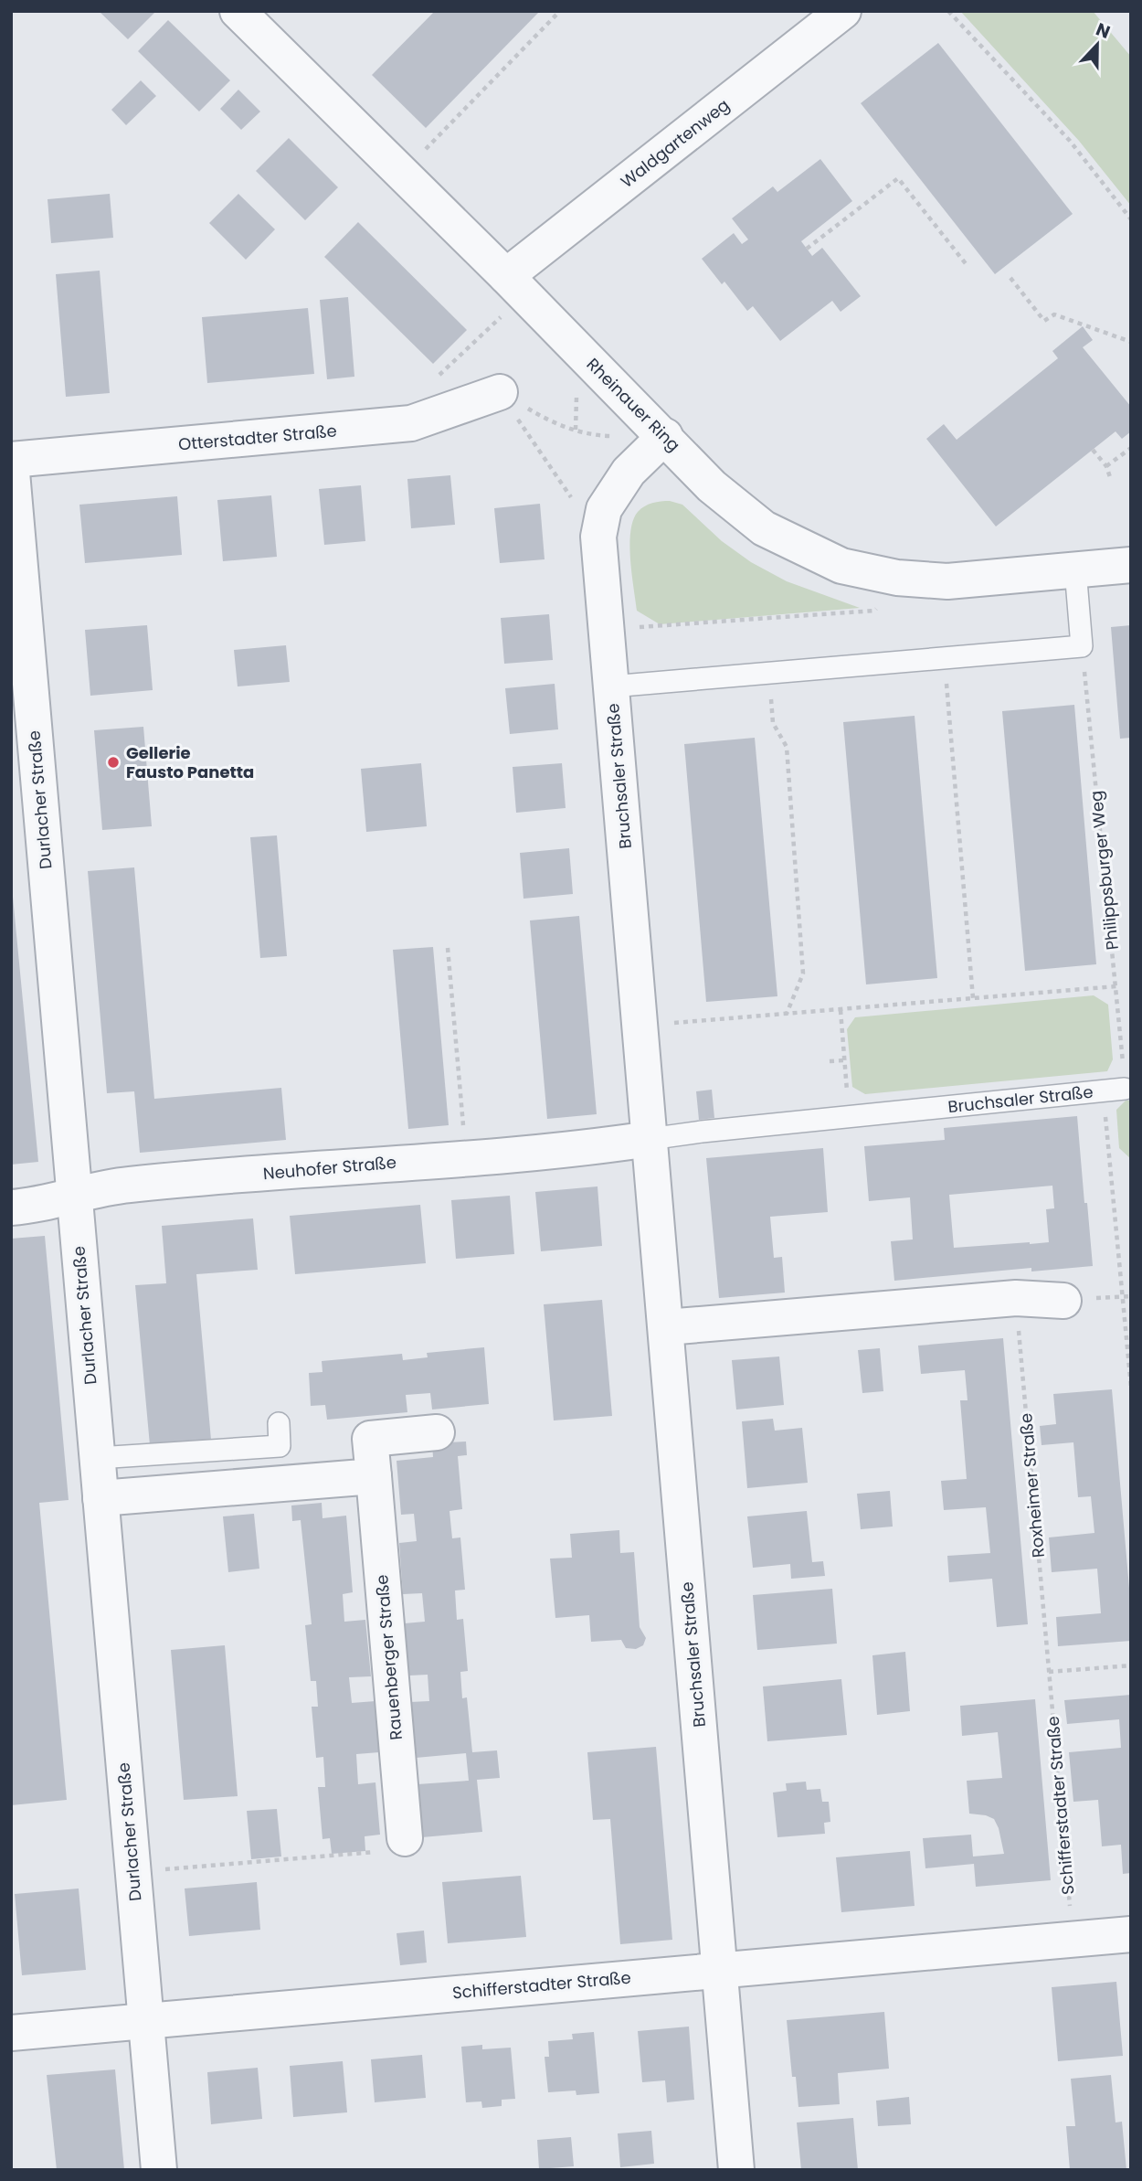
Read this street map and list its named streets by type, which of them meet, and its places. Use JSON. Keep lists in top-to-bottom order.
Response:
{
  "streets": {
    "street": [
      "Waldgartenweg",
      "Rheinauer Ring",
      "Otterstadter Straße",
      "Bruchsaler Straße",
      "Durlacher Straße",
      "Neuhofer Straße",
      "Rauenberger Straße",
      "Schifferstadter Straße"
    ],
    "path": ["Philippsburger Weg", "Roxheimer Straße"]
  },
  "crossings": [
    ["Waldgartenweg", "Rheinauer Ring"],
    ["Rheinauer Ring", "Bruchsaler Straße"],
    ["Otterstadter Straße", "Durlacher Straße"],
    ["Bruchsaler Straße", "Philippsburger Weg"],
    ["Bruchsaler Straße", "Neuhofer Straße"],
    ["Bruchsaler Straße", "Schifferstadter Straße"],
    ["Durlacher Straße", "Neuhofer Straße"],
    ["Durlacher Straße", "Schifferstadter Straße"],
    ["Roxheimer Straße", "Schifferstadter Straße"]
  ],
  "places": ["Gellerie Fausto Panetta"],
  "north": "top"
}
